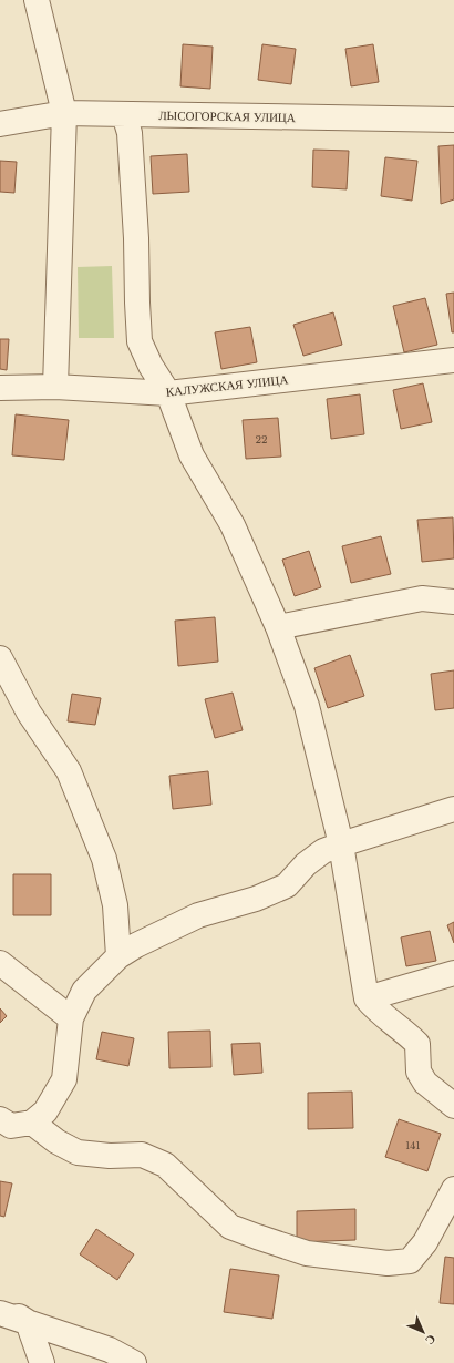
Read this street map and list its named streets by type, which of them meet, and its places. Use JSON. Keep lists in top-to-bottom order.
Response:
{
  "streets": {
    "street": ["ЛЫСОГОРСКАЯ УЛИЦА", "КАЛУЖСКАЯ УЛИЦА"]
  },
  "house_numbers": ["22", "141"],
  "north": "bottom right"
}
